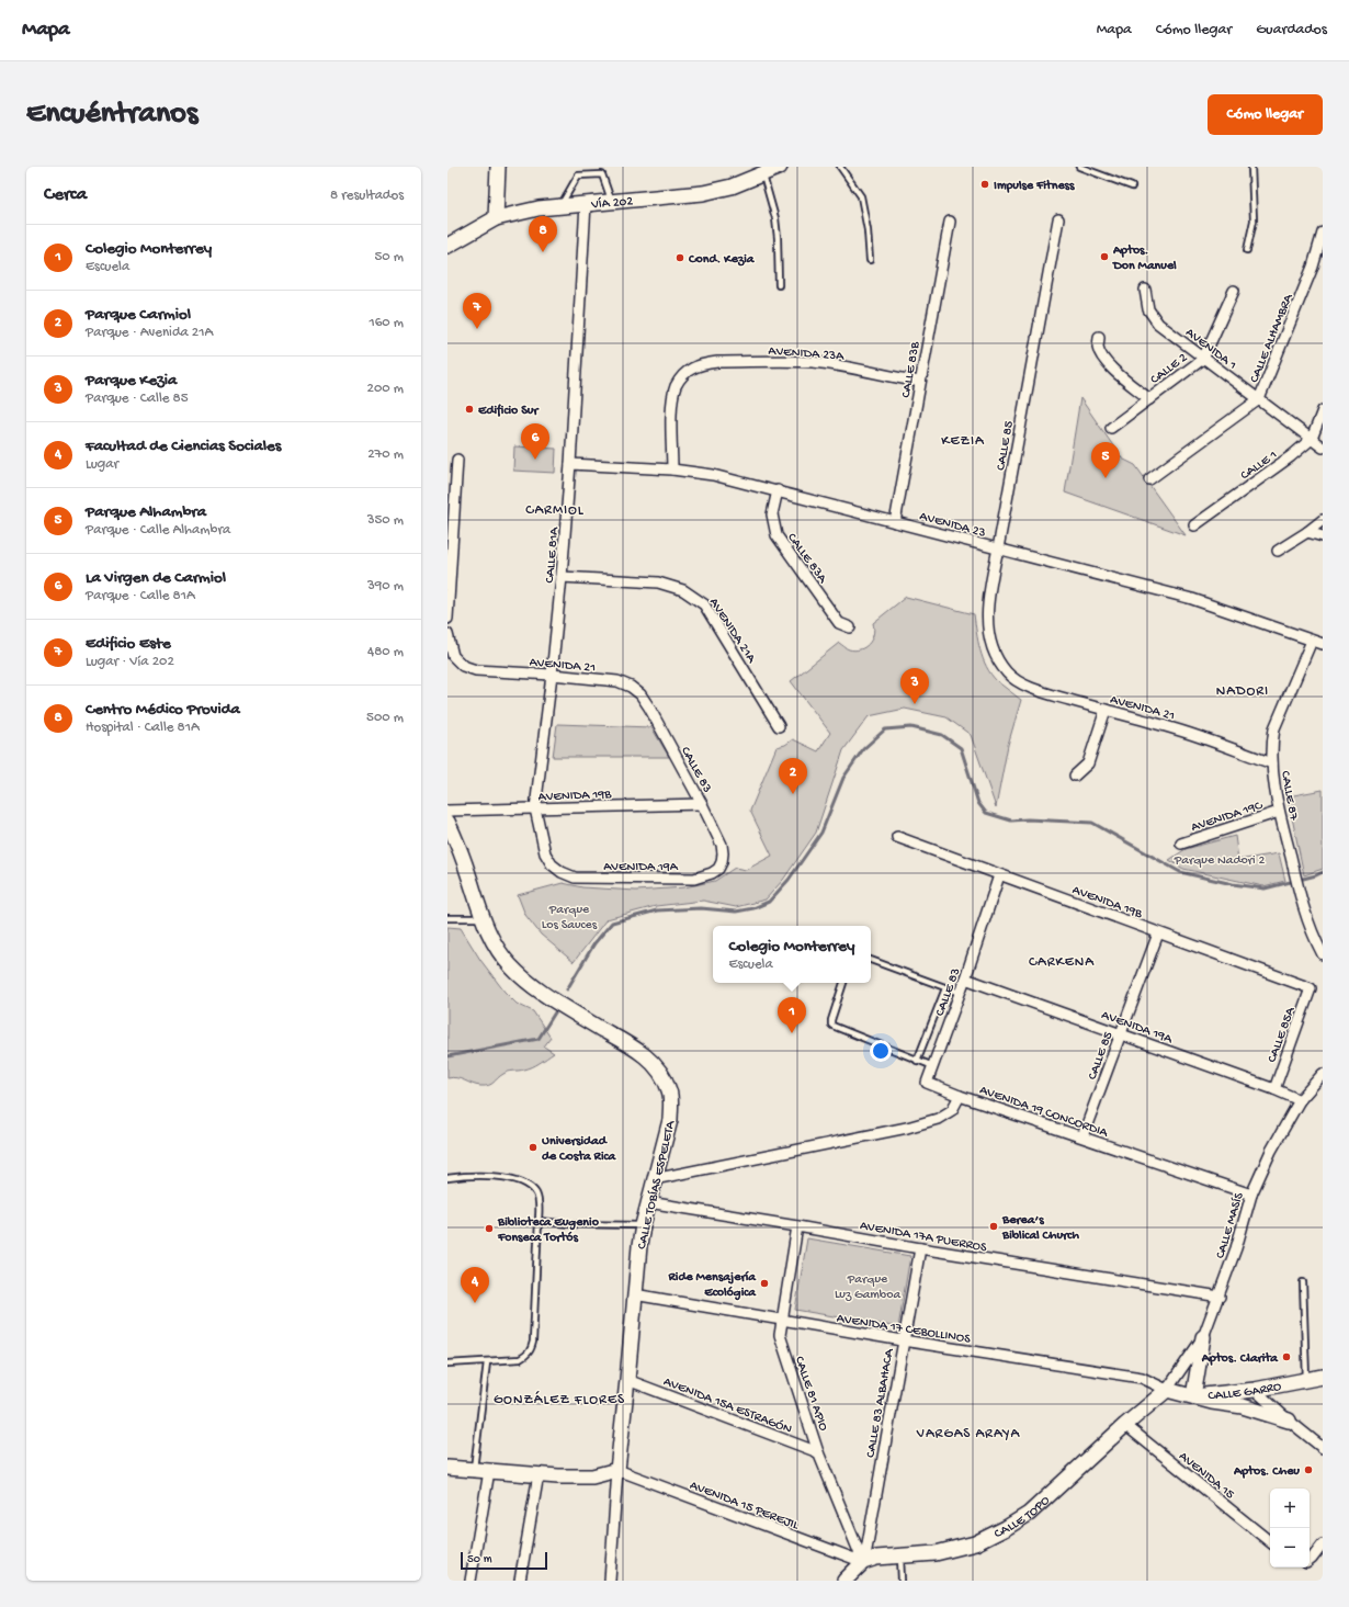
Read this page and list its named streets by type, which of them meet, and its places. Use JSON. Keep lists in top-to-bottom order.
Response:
{
  "streets": {
    "street": [
      "VÍA 202",
      "CALLE ALHAMBRA",
      "AVENIDA 1",
      "AVENIDA 23A",
      "CALLE 2",
      "CALLE 83B",
      "CALLE 85",
      "CALLE 1",
      "AVENIDA 23",
      "CALLE 81A",
      "CALLE 83A",
      "AVENIDA 21A",
      "AVENIDA 21",
      "CALLE 83",
      "AVENIDA 19B",
      "CALLE 87",
      "AVENIDA 19C",
      "AVENIDA 19A",
      "CALLE 85A",
      "AVENIDA 19 CONCORDIA",
      "CALLE TOBÍAS ESPELETA",
      "CALLE MASÍS",
      "AVENIDA 17A PUERROS",
      "AVENIDA 17 CEBOLLINOS",
      "CALLE GARRO",
      "CALLE 81 APIO",
      "CALLE 83 ALBAHACA",
      "AVENIDA 15A ESTRAGÓN",
      "AVENIDA 15",
      "AVENIDA 15 PEREJIL",
      "CALLE TOPO"
    ]
  },
  "crossings": [
    ["VÍA 202", "CALLE 81A"],
    ["CALLE ALHAMBRA", "AVENIDA 1"],
    ["AVENIDA 1", "CALLE 2"],
    ["AVENIDA 1", "CALLE 1"],
    ["AVENIDA 23A", "CALLE 83B"],
    ["AVENIDA 23A", "AVENIDA 23"],
    ["CALLE 83B", "AVENIDA 23"],
    ["CALLE 85", "AVENIDA 23"],
    ["CALLE 85", "AVENIDA 21"],
    ["CALLE 85", "AVENIDA 19B"],
    ["CALLE 85", "AVENIDA 19A"],
    ["CALLE 85", "AVENIDA 19 CONCORDIA"],
    ["AVENIDA 23", "CALLE 81A"],
    ["AVENIDA 23", "CALLE 83A"],
    ["AVENIDA 23", "CALLE 87"],
    ["CALLE 81A", "AVENIDA 21A"],
    ["CALLE 81A", "AVENIDA 21"],
    ["CALLE 81A", "AVENIDA 19B"],
    ["CALLE 81A", "AVENIDA 19A"],
    ["AVENIDA 21", "CALLE 83"],
    ["AVENIDA 21", "CALLE 87"],
    ["CALLE 83", "AVENIDA 19B"],
    ["CALLE 83", "AVENIDA 19A"],
    ["CALLE 83", "AVENIDA 19 CONCORDIA"],
    ["AVENIDA 19B", "CALLE 85A"],
    ["CALLE 87", "AVENIDA 19C"],
    ["AVENIDA 19A", "CALLE 85A"],
    ["AVENIDA 19A", "CALLE MASÍS"],
    ["AVENIDA 19 CONCORDIA", "CALLE TOBÍAS ESPELETA"],
    ["AVENIDA 19 CONCORDIA", "CALLE MASÍS"],
    ["CALLE TOBÍAS ESPELETA", "AVENIDA 17A PUERROS"],
    ["CALLE TOBÍAS ESPELETA", "AVENIDA 17 CEBOLLINOS"],
    ["CALLE TOBÍAS ESPELETA", "AVENIDA 15A ESTRAGÓN"],
    ["CALLE TOBÍAS ESPELETA", "AVENIDA 15 PEREJIL"],
    ["CALLE MASÍS", "AVENIDA 17A PUERROS"],
    ["CALLE MASÍS", "AVENIDA 17 CEBOLLINOS"],
    ["CALLE MASÍS", "CALLE GARRO"],
    ["CALLE MASÍS", "CALLE TOPO"],
    ["AVENIDA 17A PUERROS", "CALLE 81 APIO"],
    ["AVENIDA 17A PUERROS", "CALLE 83 ALBAHACA"],
    ["AVENIDA 17 CEBOLLINOS", "CALLE GARRO"],
    ["AVENIDA 17 CEBOLLINOS", "CALLE 81 APIO"],
    ["AVENIDA 17 CEBOLLINOS", "CALLE 83 ALBAHACA"],
    ["AVENIDA 17 CEBOLLINOS", "CALLE TOPO"],
    ["CALLE GARRO", "CALLE TOPO"],
    ["CALLE 81 APIO", "CALLE 83 ALBAHACA"],
    ["CALLE 81 APIO", "AVENIDA 15A ESTRAGÓN"],
    ["CALLE 81 APIO", "AVENIDA 15 PEREJIL"],
    ["CALLE 81 APIO", "CALLE TOPO"],
    ["CALLE 83 ALBAHACA", "AVENIDA 15 PEREJIL"],
    ["CALLE 83 ALBAHACA", "CALLE TOPO"],
    ["AVENIDA 15", "CALLE TOPO"],
    ["AVENIDA 15 PEREJIL", "CALLE TOPO"]
  ],
  "districts": [
    "KEZIA",
    "CARMIOL",
    "NADORI",
    "CARKENA",
    "GONZÁLEZ FLORES",
    "VARGAS ARAYA"
  ],
  "parks": ["Parque Nadori 2", "Parque Los Sauces", "Parque Luz Gamboa"],
  "places": [
    "Impulse Fitness",
    "Aptos. Don Manuel",
    "Cond. Kezia",
    "Edificio Sur",
    "Universidad de Costa Rica",
    "Berea’s Biblical Church",
    "Biblioteca Eugenio Fonseca Tortós",
    "Ride Mensajería Ecológica",
    "Aptos. Clarita",
    "Aptos. Cheu"
  ],
  "scale_bar": "50 m",
  "page": {
    "header": "Mapa",
    "nav": ["Mapa", "Cómo llegar", "Guardados"],
    "buttons": "Cómo llegar",
    "title": "Encuéntranos",
    "heading": ["Cerca", "8 resultados"],
    "pins": [
      "8",
      "7",
      "6",
      "5",
      "3",
      "2",
      "1",
      "4"
    ],
    "list": [
      {
        "mark": "1",
        "name": "Colegio Monterrey",
        "note": "Escuela",
        "value": "50 m"
      },
      {
        "mark": "2",
        "name": "Parque Carmiol",
        "note": "Parque · Avenida 21A",
        "value": "160 m"
      },
      {
        "mark": "3",
        "name": "Parque Kezia",
        "note": "Parque · Calle 85",
        "value": "200 m"
      },
      {
        "mark": "4",
        "name": "Facultad de Ciencias Sociales",
        "note": "Lugar",
        "value": "270 m"
      },
      {
        "mark": "5",
        "name": "Parque Alhambra",
        "note": "Parque · Calle Alhambra",
        "value": "350 m"
      },
      {
        "mark": "6",
        "name": "La Virgen de Carmiol",
        "note": "Parque · Calle 81A",
        "value": "390 m"
      },
      {
        "mark": "7",
        "name": "Edificio Este",
        "note": "Lugar · Vía 202",
        "value": "480 m"
      },
      {
        "mark": "8",
        "name": "Centro Médico Provida",
        "note": "Hospital · Calle 81A",
        "value": "500 m"
      }
    ],
    "popup": ["Colegio Monterrey", "Escuela"],
    "map_buttons": ["+", "−"],
    "scale": "50 m"
  }
}
